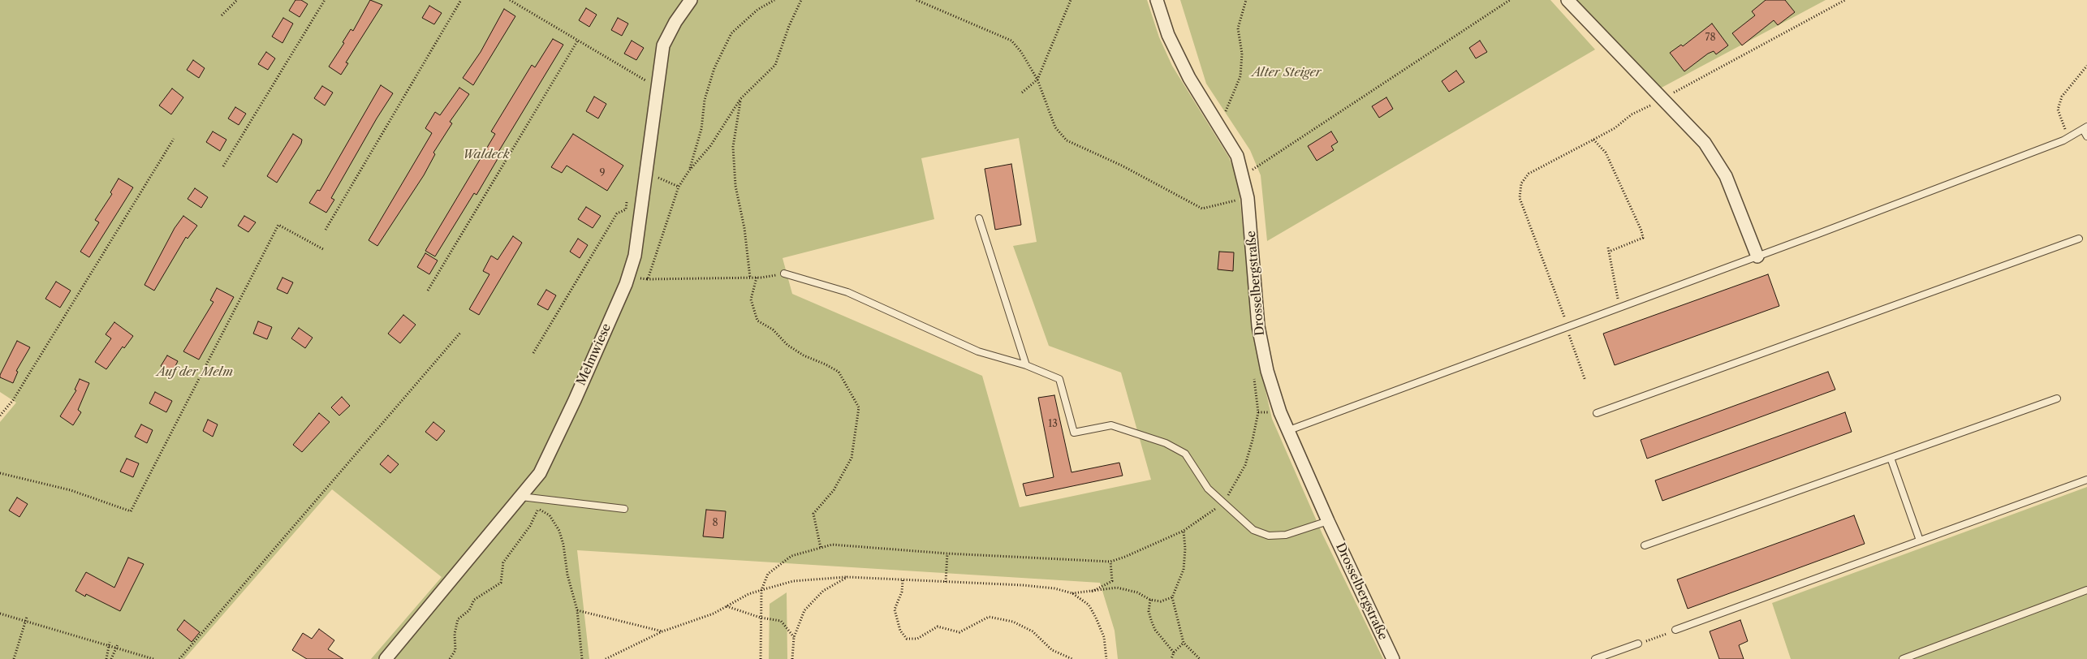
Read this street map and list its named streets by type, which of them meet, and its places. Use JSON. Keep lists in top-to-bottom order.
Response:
{
  "streets": {
    "street": ["Drosselbergstraße", "Melmwiese"]
  },
  "parks": ["Alter Steiger", "Waldeck", "Auf der Melm"],
  "house_numbers": [
    "78",
    "9",
    "13",
    "8"
  ]
}
